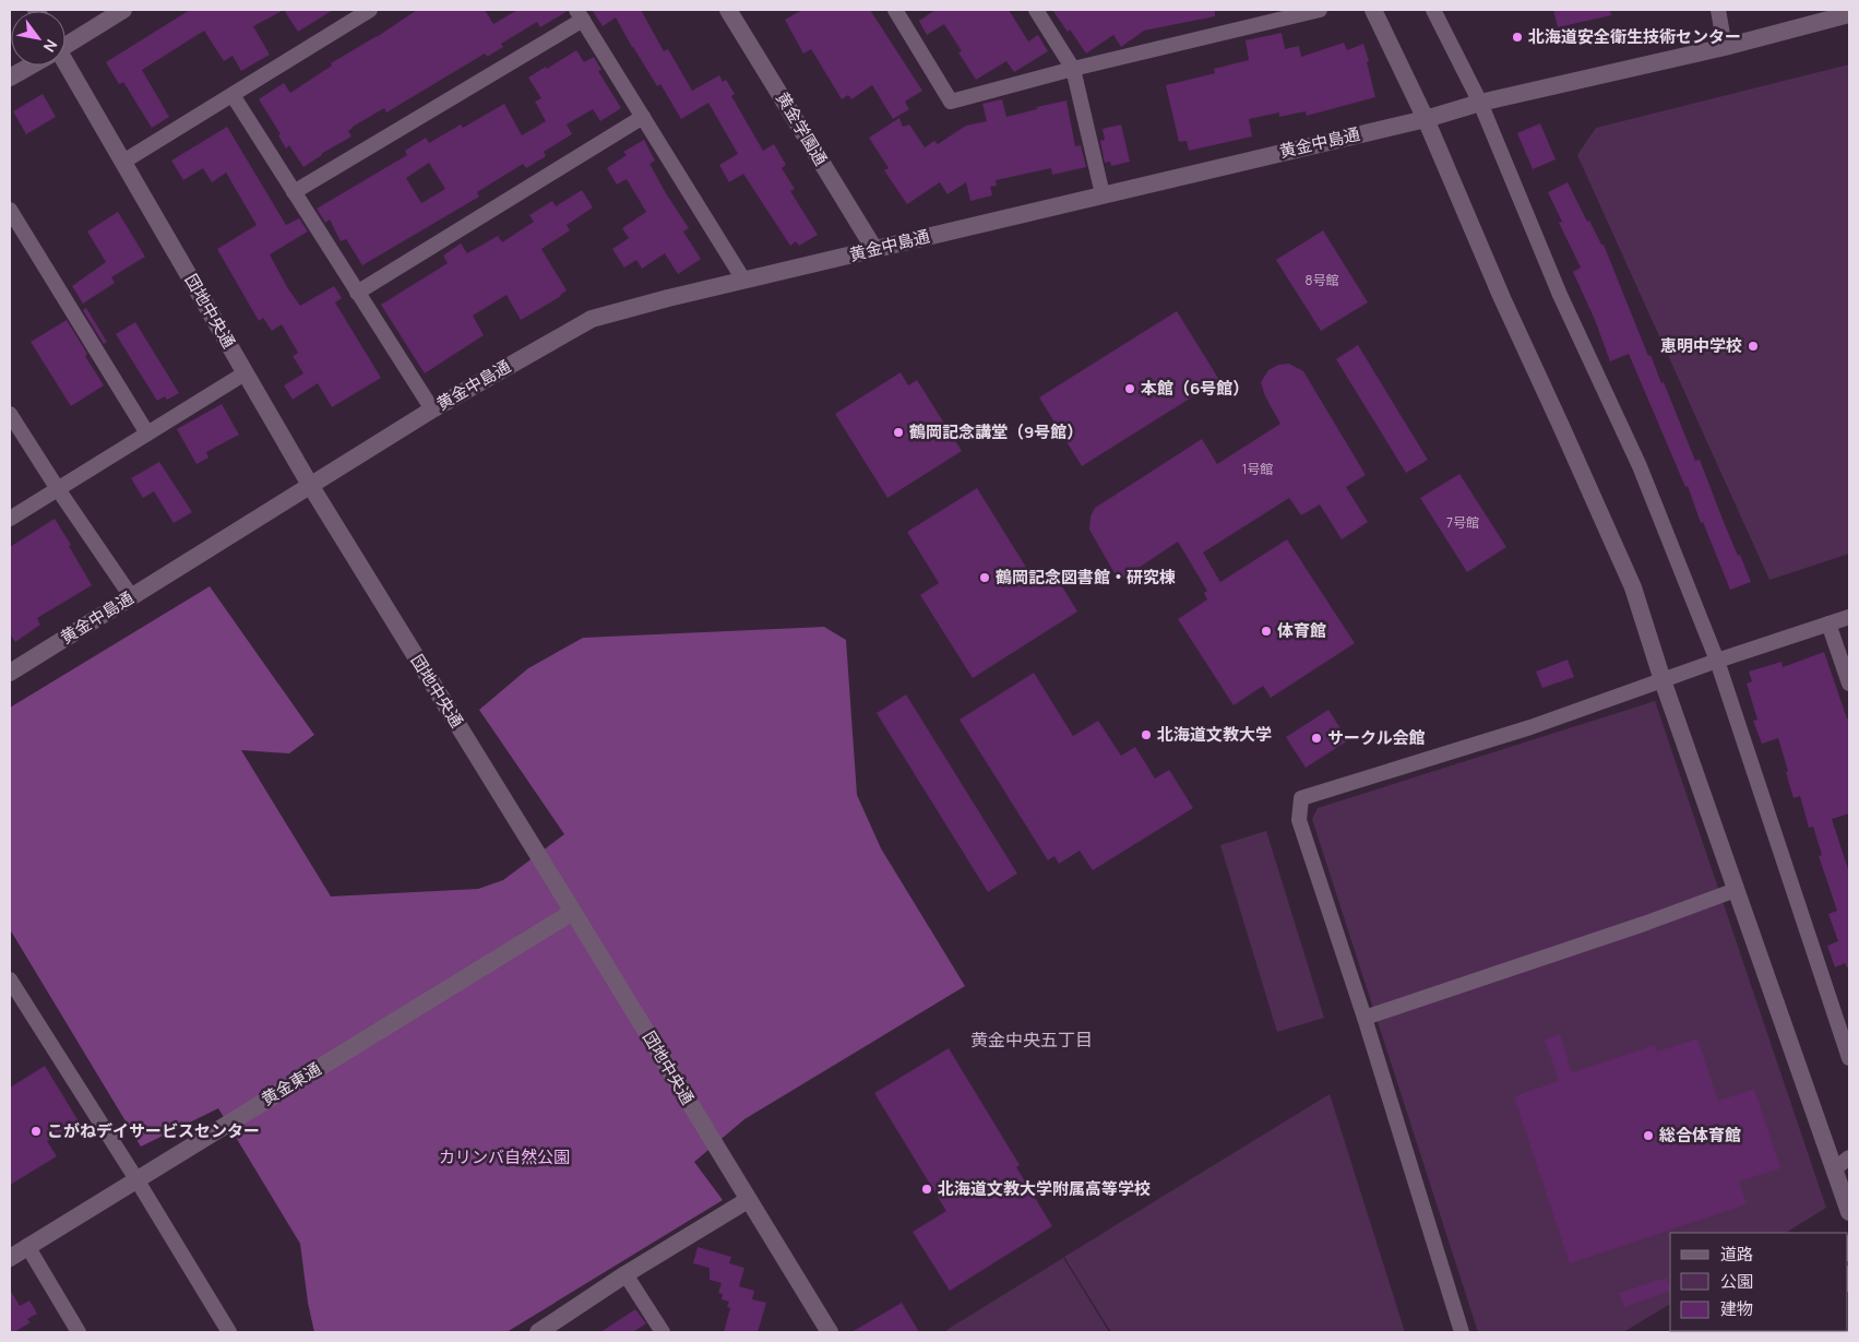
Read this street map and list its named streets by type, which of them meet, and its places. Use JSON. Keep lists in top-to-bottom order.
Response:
{
  "streets": {
    "street": [
      "黄金学園通",
      "黄金中島通",
      "団地中央通",
      "黄金東通"
    ]
  },
  "crossings": [
    ["黄金学園通", "黄金中島通"],
    ["黄金中島通", "団地中央通"],
    ["団地中央通", "黄金東通"]
  ],
  "districts": ["黄金中央五丁目"],
  "parks": ["カリンバ自然公園"],
  "places": [
    "北海道安全衛生技術センター",
    "恵明中学校",
    "本館（6号館）",
    "鶴岡記念講堂（9号館）",
    "鶴岡記念図書館・研究棟",
    "体育館",
    "北海道文教大学",
    "サークル会館",
    "こがねデイサービスセンター",
    "総合体育館",
    "北海道文教大学附属高等学校"
  ],
  "house_numbers": ["8号館", "1号館", "7号館"],
  "legend": ["道路", "公園", "建物"],
  "north": "bottom right"
}
